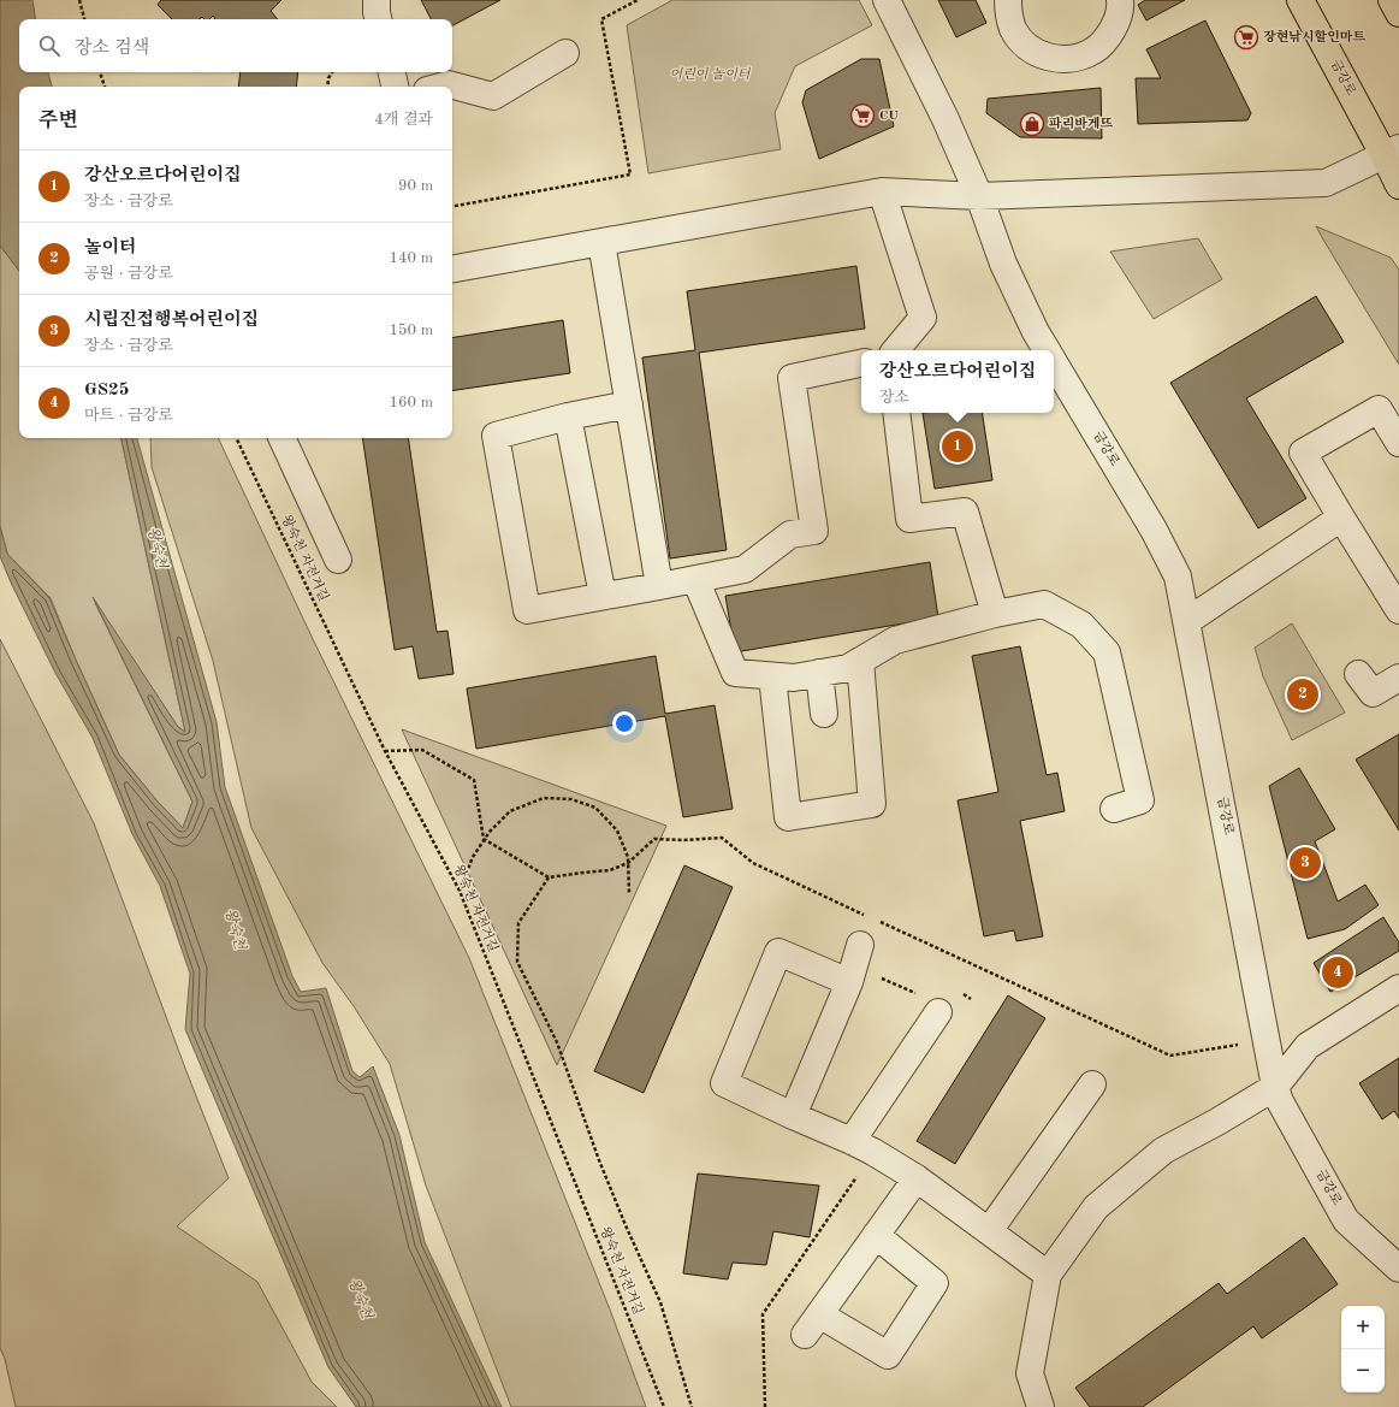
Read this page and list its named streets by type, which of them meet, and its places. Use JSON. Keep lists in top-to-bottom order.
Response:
{
  "streets": {
    "main road": ["금강로"],
    "path": ["왕숙천 자전거길"]
  },
  "water": ["왕숙천"],
  "parks": ["어린이 놀이터"],
  "places": {
    "supermarket": ["장현낚시할인마트", "CU"],
    "shop": ["파리바게뜨"]
  },
  "page": {
    "search": "장소 검색",
    "heading": ["주변", "4개 결과"],
    "list": [
      {
        "mark": "1",
        "name": "강산오르다어린이집",
        "note": "장소 · 금강로",
        "value": "90 m"
      },
      {
        "mark": "2",
        "name": "놀이터",
        "note": "공원 · 금강로",
        "value": "140 m"
      },
      {
        "mark": "3",
        "name": "시립진접행복어린이집",
        "note": "장소 · 금강로",
        "value": "150 m"
      },
      {
        "mark": "4",
        "name": "GS25",
        "note": "마트 · 금강로",
        "value": "160 m"
      }
    ],
    "popup": ["강산오르다어린이집", "장소"],
    "pins": [
      "1",
      "2",
      "3",
      "4"
    ],
    "map_buttons": ["+", "−"]
  }
}
